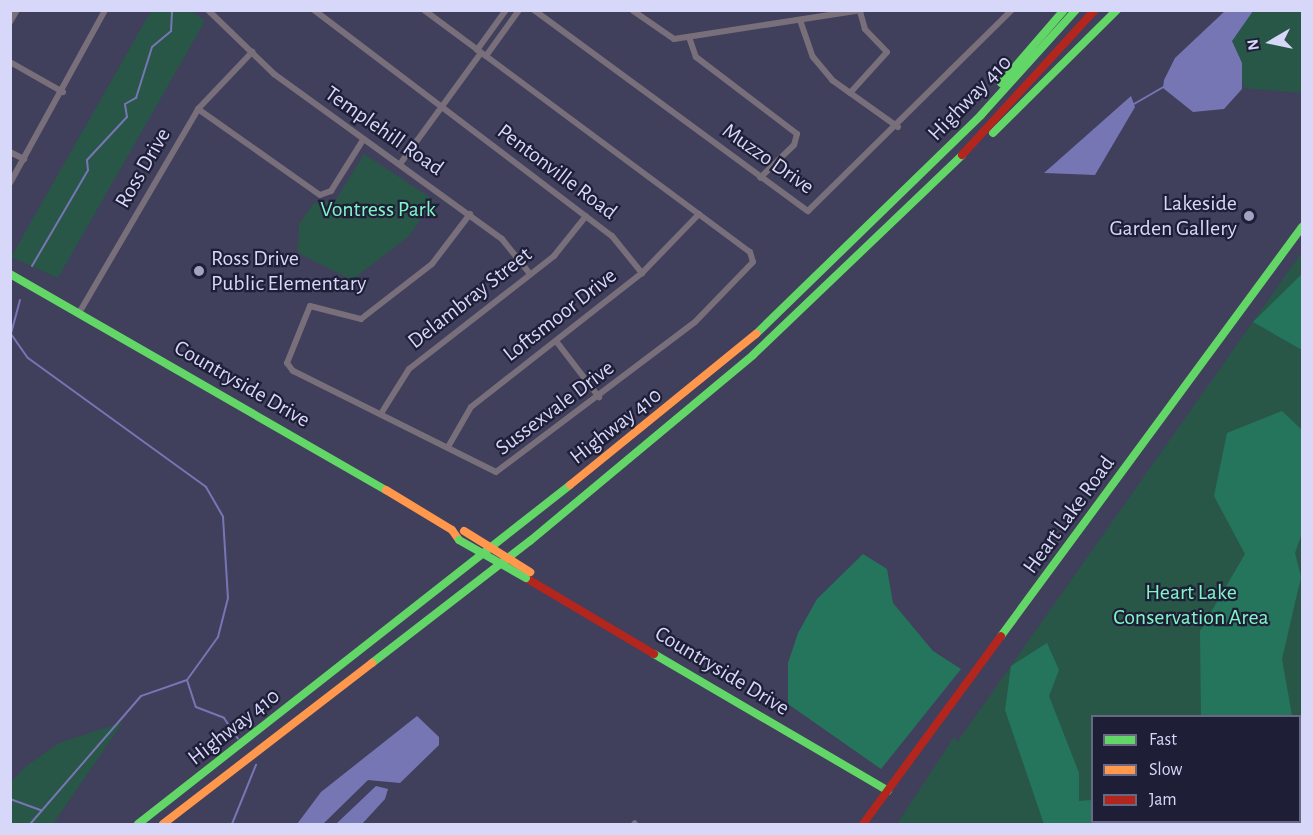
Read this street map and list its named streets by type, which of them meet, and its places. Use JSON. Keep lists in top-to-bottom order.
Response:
{
  "streets": {
    "main road": ["Highway 410", "Countryside Drive", "Heart Lake Road"],
    "street": [
      "Templehill Road",
      "Muzzo Drive",
      "Ross Drive",
      "Pentonville Road",
      "Delambray Street",
      "Loftsmoor Drive",
      "Sussexvale Drive"
    ]
  },
  "crossings": [
    ["Templehill Road", "Ross Drive"],
    ["Templehill Road", "Delambray Street"],
    ["Templehill Road", "Sussexvale Drive"],
    ["Ross Drive", "Countryside Drive"],
    ["Pentonville Road", "Delambray Street"],
    ["Pentonville Road", "Loftsmoor Drive"],
    ["Delambray Street", "Sussexvale Drive"],
    ["Loftsmoor Drive", "Sussexvale Drive"],
    ["Countryside Drive", "Heart Lake Road"]
  ],
  "parks": ["Vontress Park", "Heart Lake Conservation Area"],
  "places": ["Lakeside Garden Gallery", "Ross Drive Public Elementary"],
  "legend": ["Fast", "Slow", "Jam"],
  "north": "left"
}
